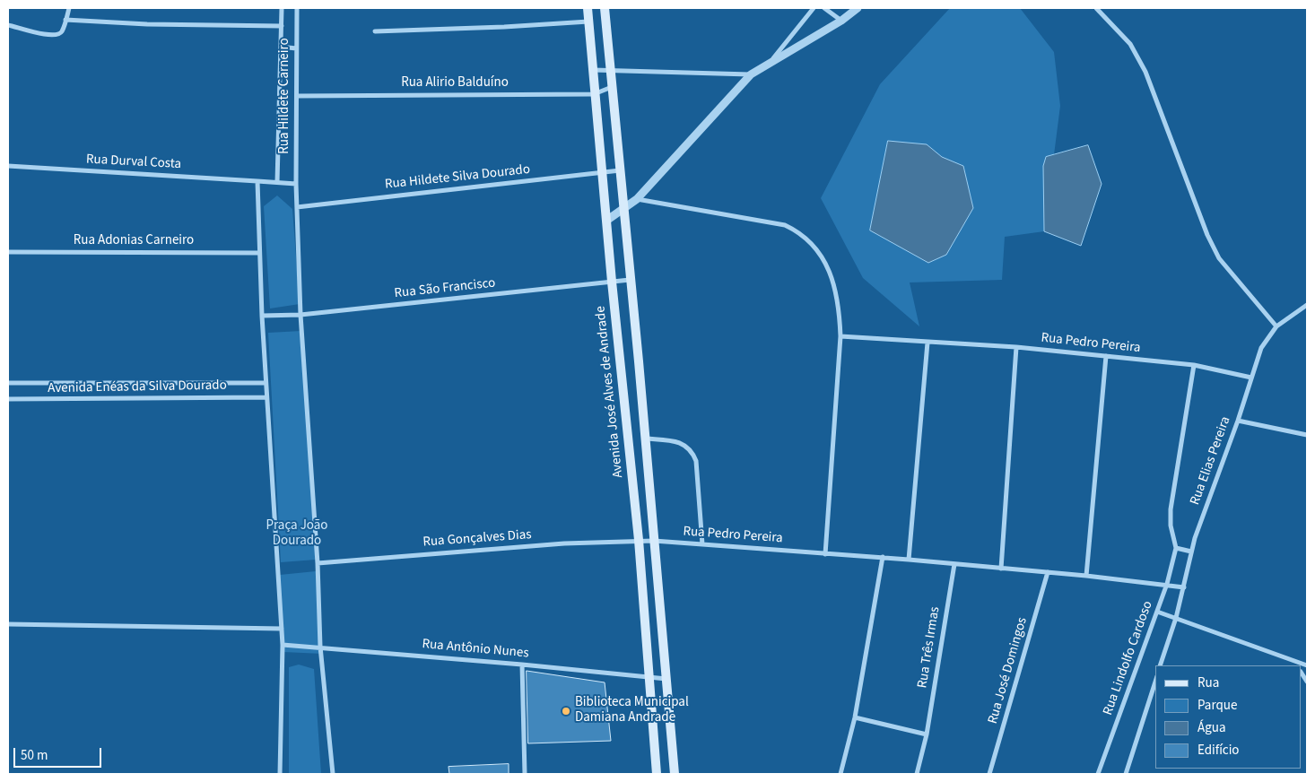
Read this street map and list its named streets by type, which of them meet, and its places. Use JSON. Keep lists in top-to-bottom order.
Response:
{
  "streets": {
    "main road": ["Avenida José Alves de Andrade"],
    "street": [
      "Rua Alirio Balduíno",
      "Rua Hildete Carneiro",
      "Rua Durval Costa",
      "Rua Hildete Silva Dourado",
      "Rua Adonias Carneiro",
      "Rua São Francisco",
      "Rua Pedro Pereira",
      "Avenida Enéas da Silva Dourado",
      "Rua Elias Pereira",
      "Rua Gonçalves Dias",
      "Rua Três Irmas",
      "Rua Antônio Nunes",
      "Rua Lindolfo Cardoso",
      "Rua José Domingos"
    ]
  },
  "crossings": [
    ["Rua Alirio Balduíno", "Rua Hildete Carneiro"],
    ["Rua Alirio Balduíno", "Avenida José Alves de Andrade"],
    ["Rua Hildete Silva Dourado", "Avenida José Alves de Andrade"],
    ["Rua São Francisco", "Avenida José Alves de Andrade"],
    ["Rua Pedro Pereira", "Avenida José Alves de Andrade"],
    ["Rua Pedro Pereira", "Rua Elias Pereira"],
    ["Rua Pedro Pereira", "Rua Gonçalves Dias"],
    ["Rua Pedro Pereira", "Rua Três Irmas"],
    ["Rua Pedro Pereira", "Rua Lindolfo Cardoso"],
    ["Rua Pedro Pereira", "Rua José Domingos"],
    ["Avenida José Alves de Andrade", "Rua Gonçalves Dias"],
    ["Avenida José Alves de Andrade", "Rua Antônio Nunes"]
  ],
  "parks": ["Praça João Dourado"],
  "places": ["Biblioteca Municipal Damiana Andrade"],
  "legend": [
    "Rua",
    "Parque",
    "Água",
    "Edifício"
  ],
  "scale_bar": "50 m"
}
